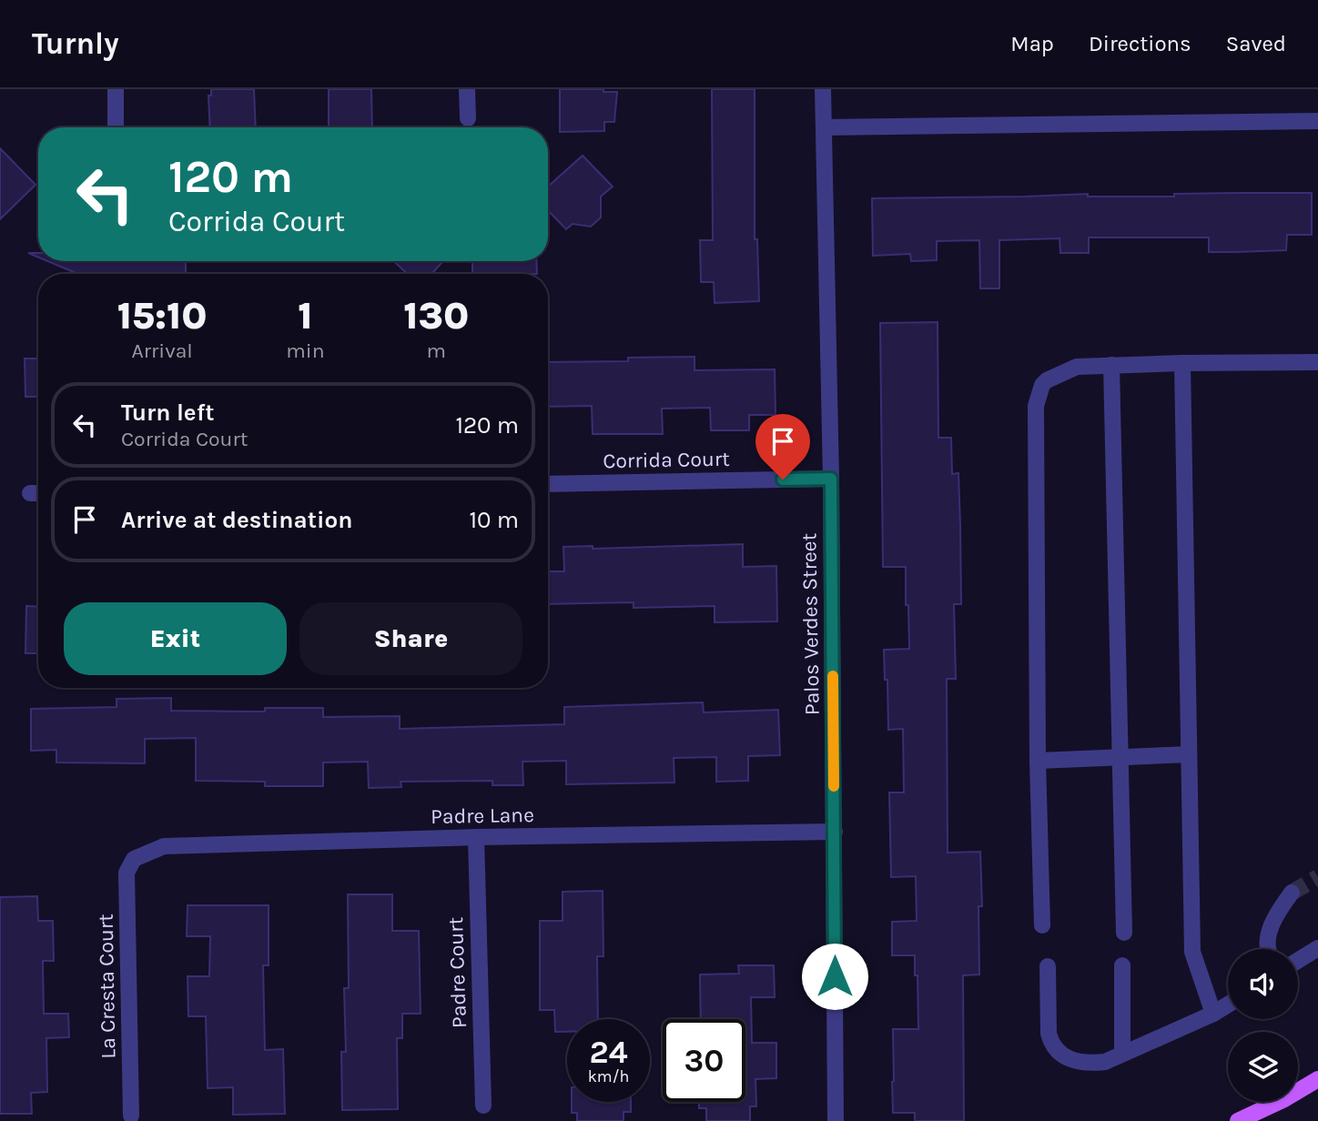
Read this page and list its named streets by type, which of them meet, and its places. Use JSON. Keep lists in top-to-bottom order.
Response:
{
  "streets": {
    "street": [
      "Corrida Court",
      "Palos Verdes Street",
      "Padre Lane",
      "Padre Court",
      "La Cresta Court"
    ]
  },
  "crossings": [
    ["Corrida Court", "Palos Verdes Street"],
    ["Palos Verdes Street", "Padre Lane"],
    ["Padre Lane", "Padre Court"],
    ["Padre Lane", "La Cresta Court"]
  ],
  "page": {
    "header": "Turnly",
    "nav": ["Map", "Directions", "Saved"],
    "turn": ["120 m", "Corrida Court"],
    "eta": [
      "15:10",
      "Arrival",
      "1",
      "min",
      "130",
      "m"
    ],
    "list": [
      {
        "name": "Turn left",
        "note": "Corrida Court",
        "value": "120 m"
      },
      {
        "name": "Arrive at destination",
        "value": "10 m"
      }
    ],
    "buttons": ["Exit", "Share"],
    "speed": "24 km/h",
    "limit": "30"
  }
}
